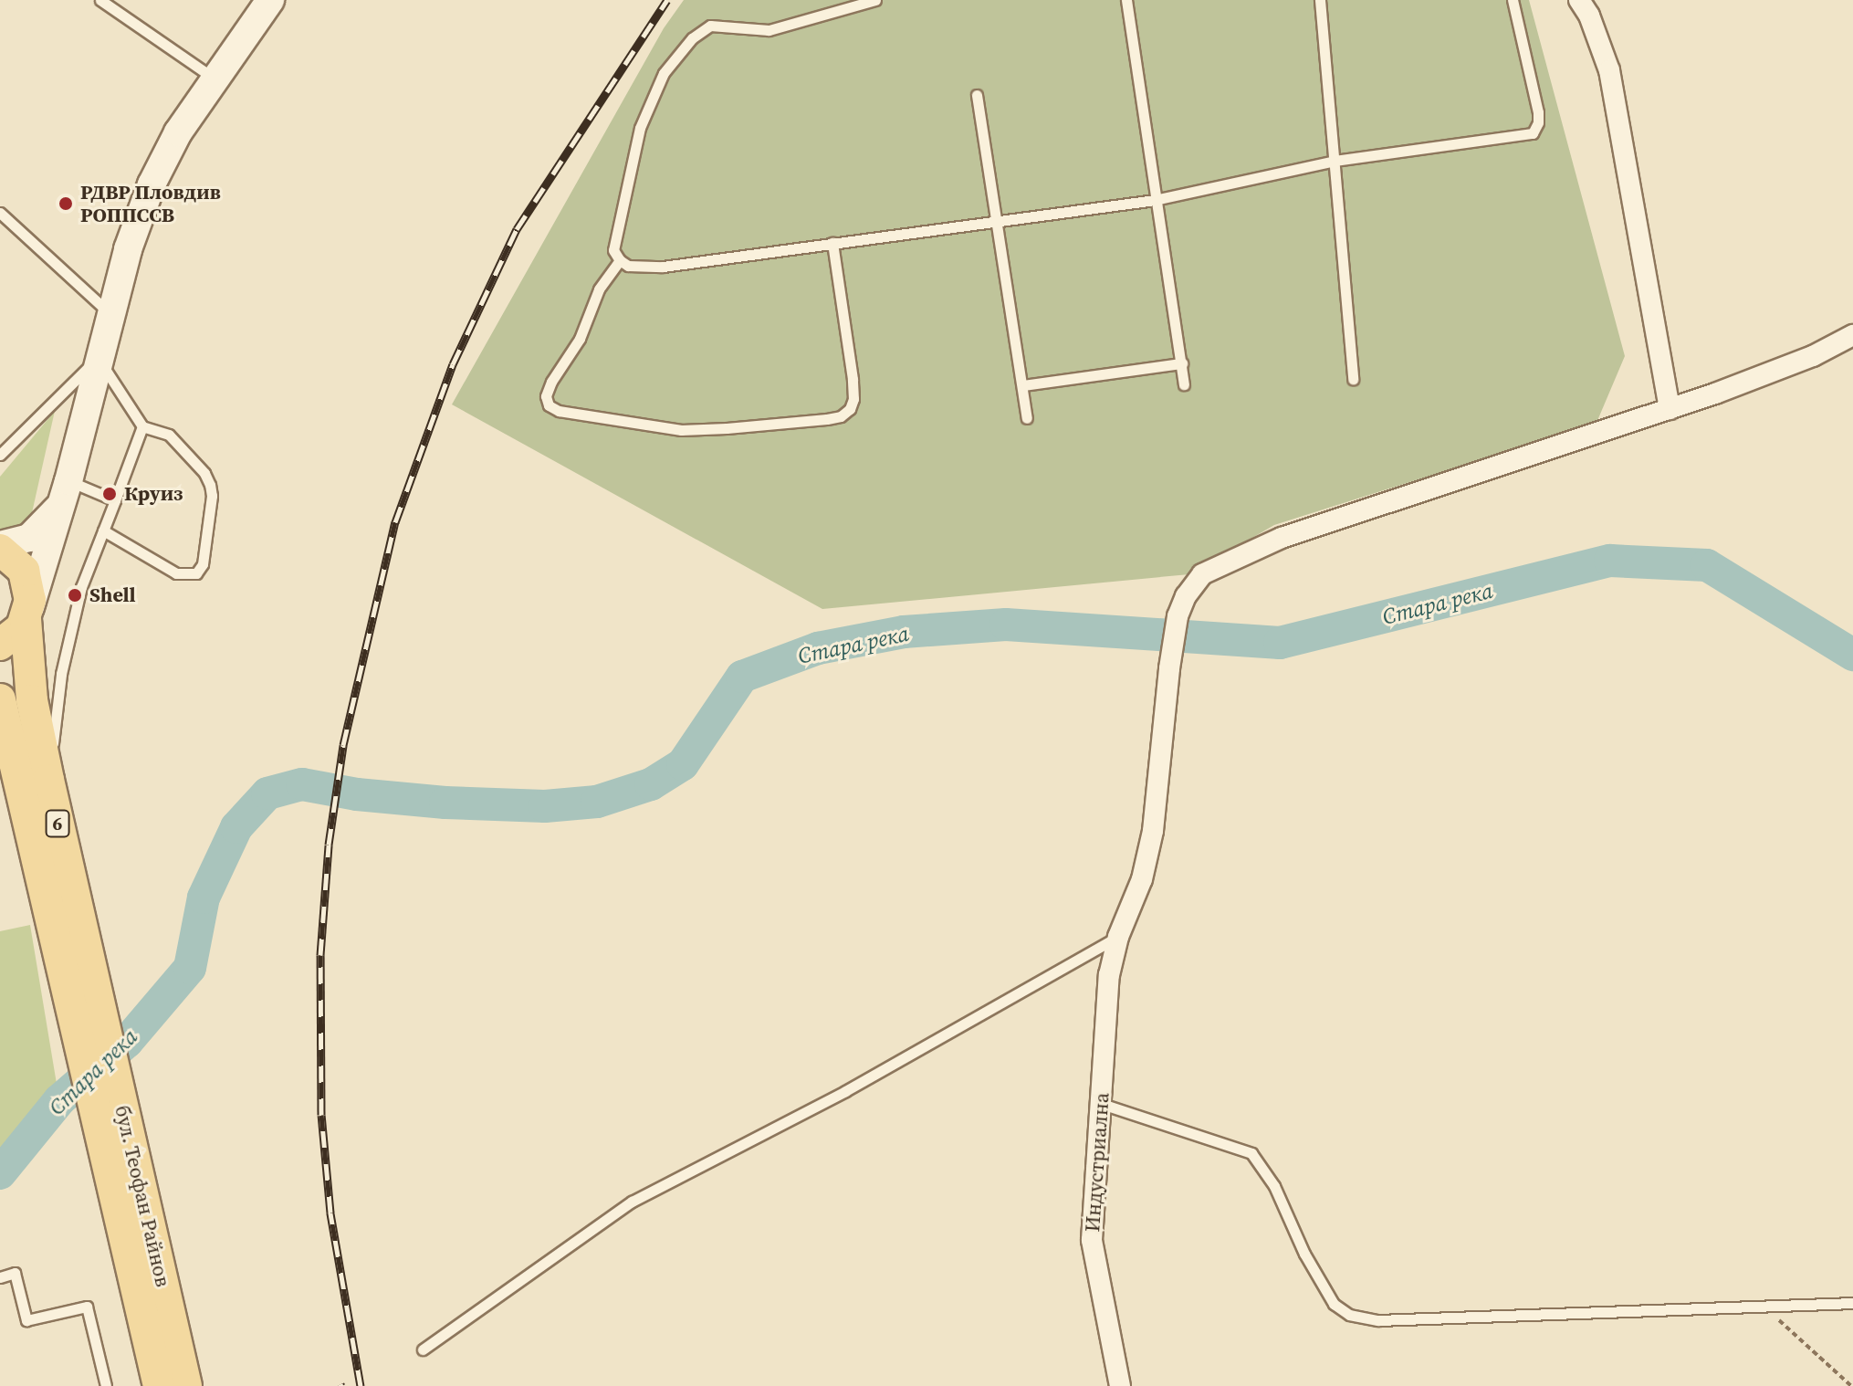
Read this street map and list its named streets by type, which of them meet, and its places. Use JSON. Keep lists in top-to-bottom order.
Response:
{
  "streets": {
    "main road": ["6", "бул. Теофан Райнов"],
    "street": ["Индустриална"]
  },
  "crossings": [
    ["6", "бул. Теофан Райнов"]
  ],
  "water": ["Стара река"],
  "places": ["РДВР Пловдив РОППССВ", "Круиз", "Shell"]
}
